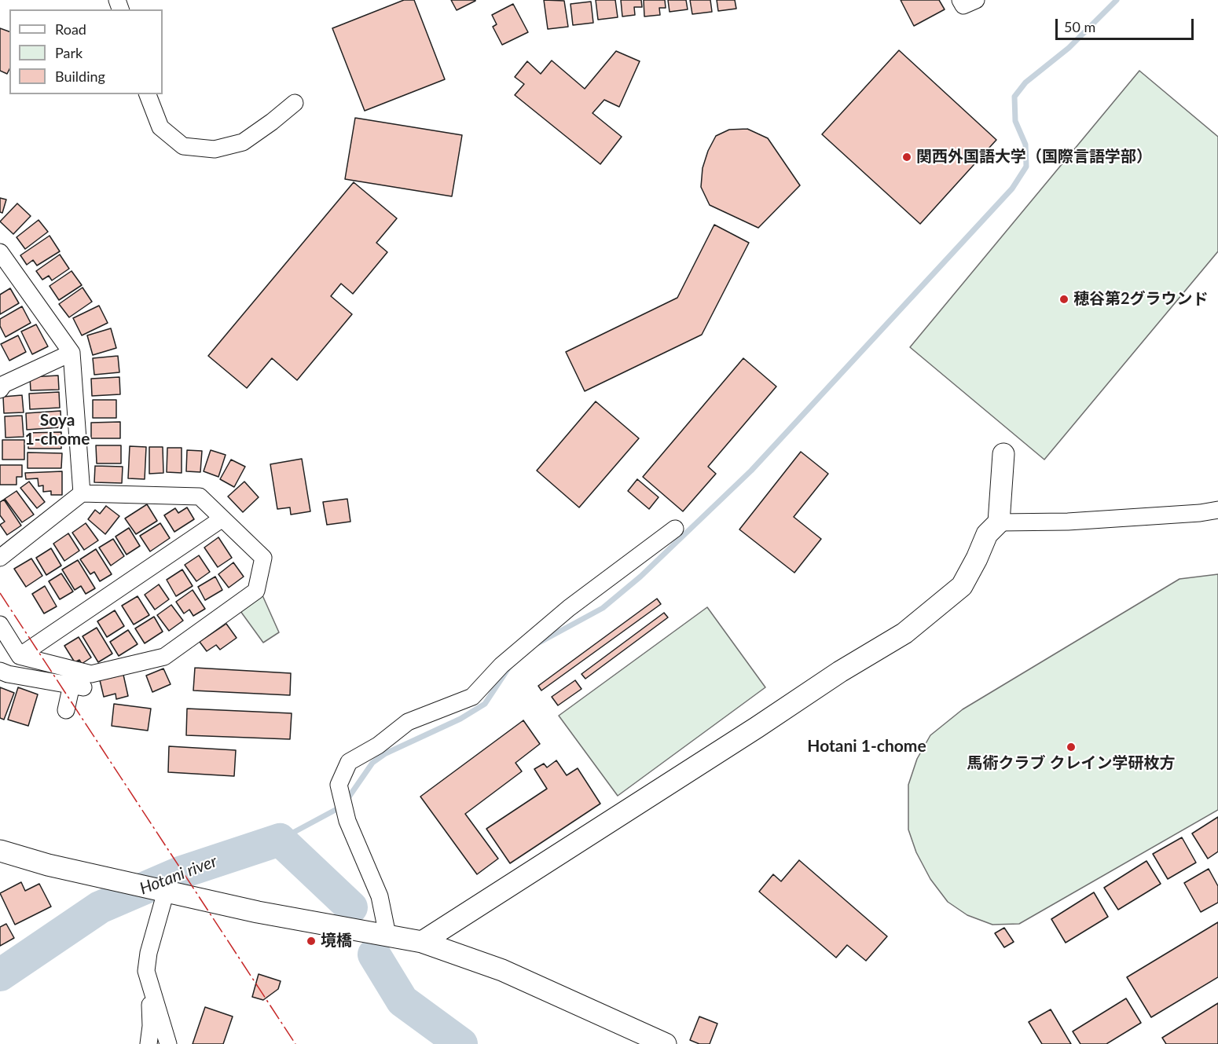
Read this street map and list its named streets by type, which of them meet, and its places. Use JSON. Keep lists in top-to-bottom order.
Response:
{
  "districts": ["Soya 1-chome", "Hotani 1-chome"],
  "water": ["Hotani river"],
  "places": [
    "関西外国語大学（国際言語学部）",
    "穂谷第2グラウンド",
    "馬術クラブ クレイン学研枚方",
    "境橋"
  ],
  "legend": ["Road", "Park", "Building"],
  "scale_bar": "50 m"
}
